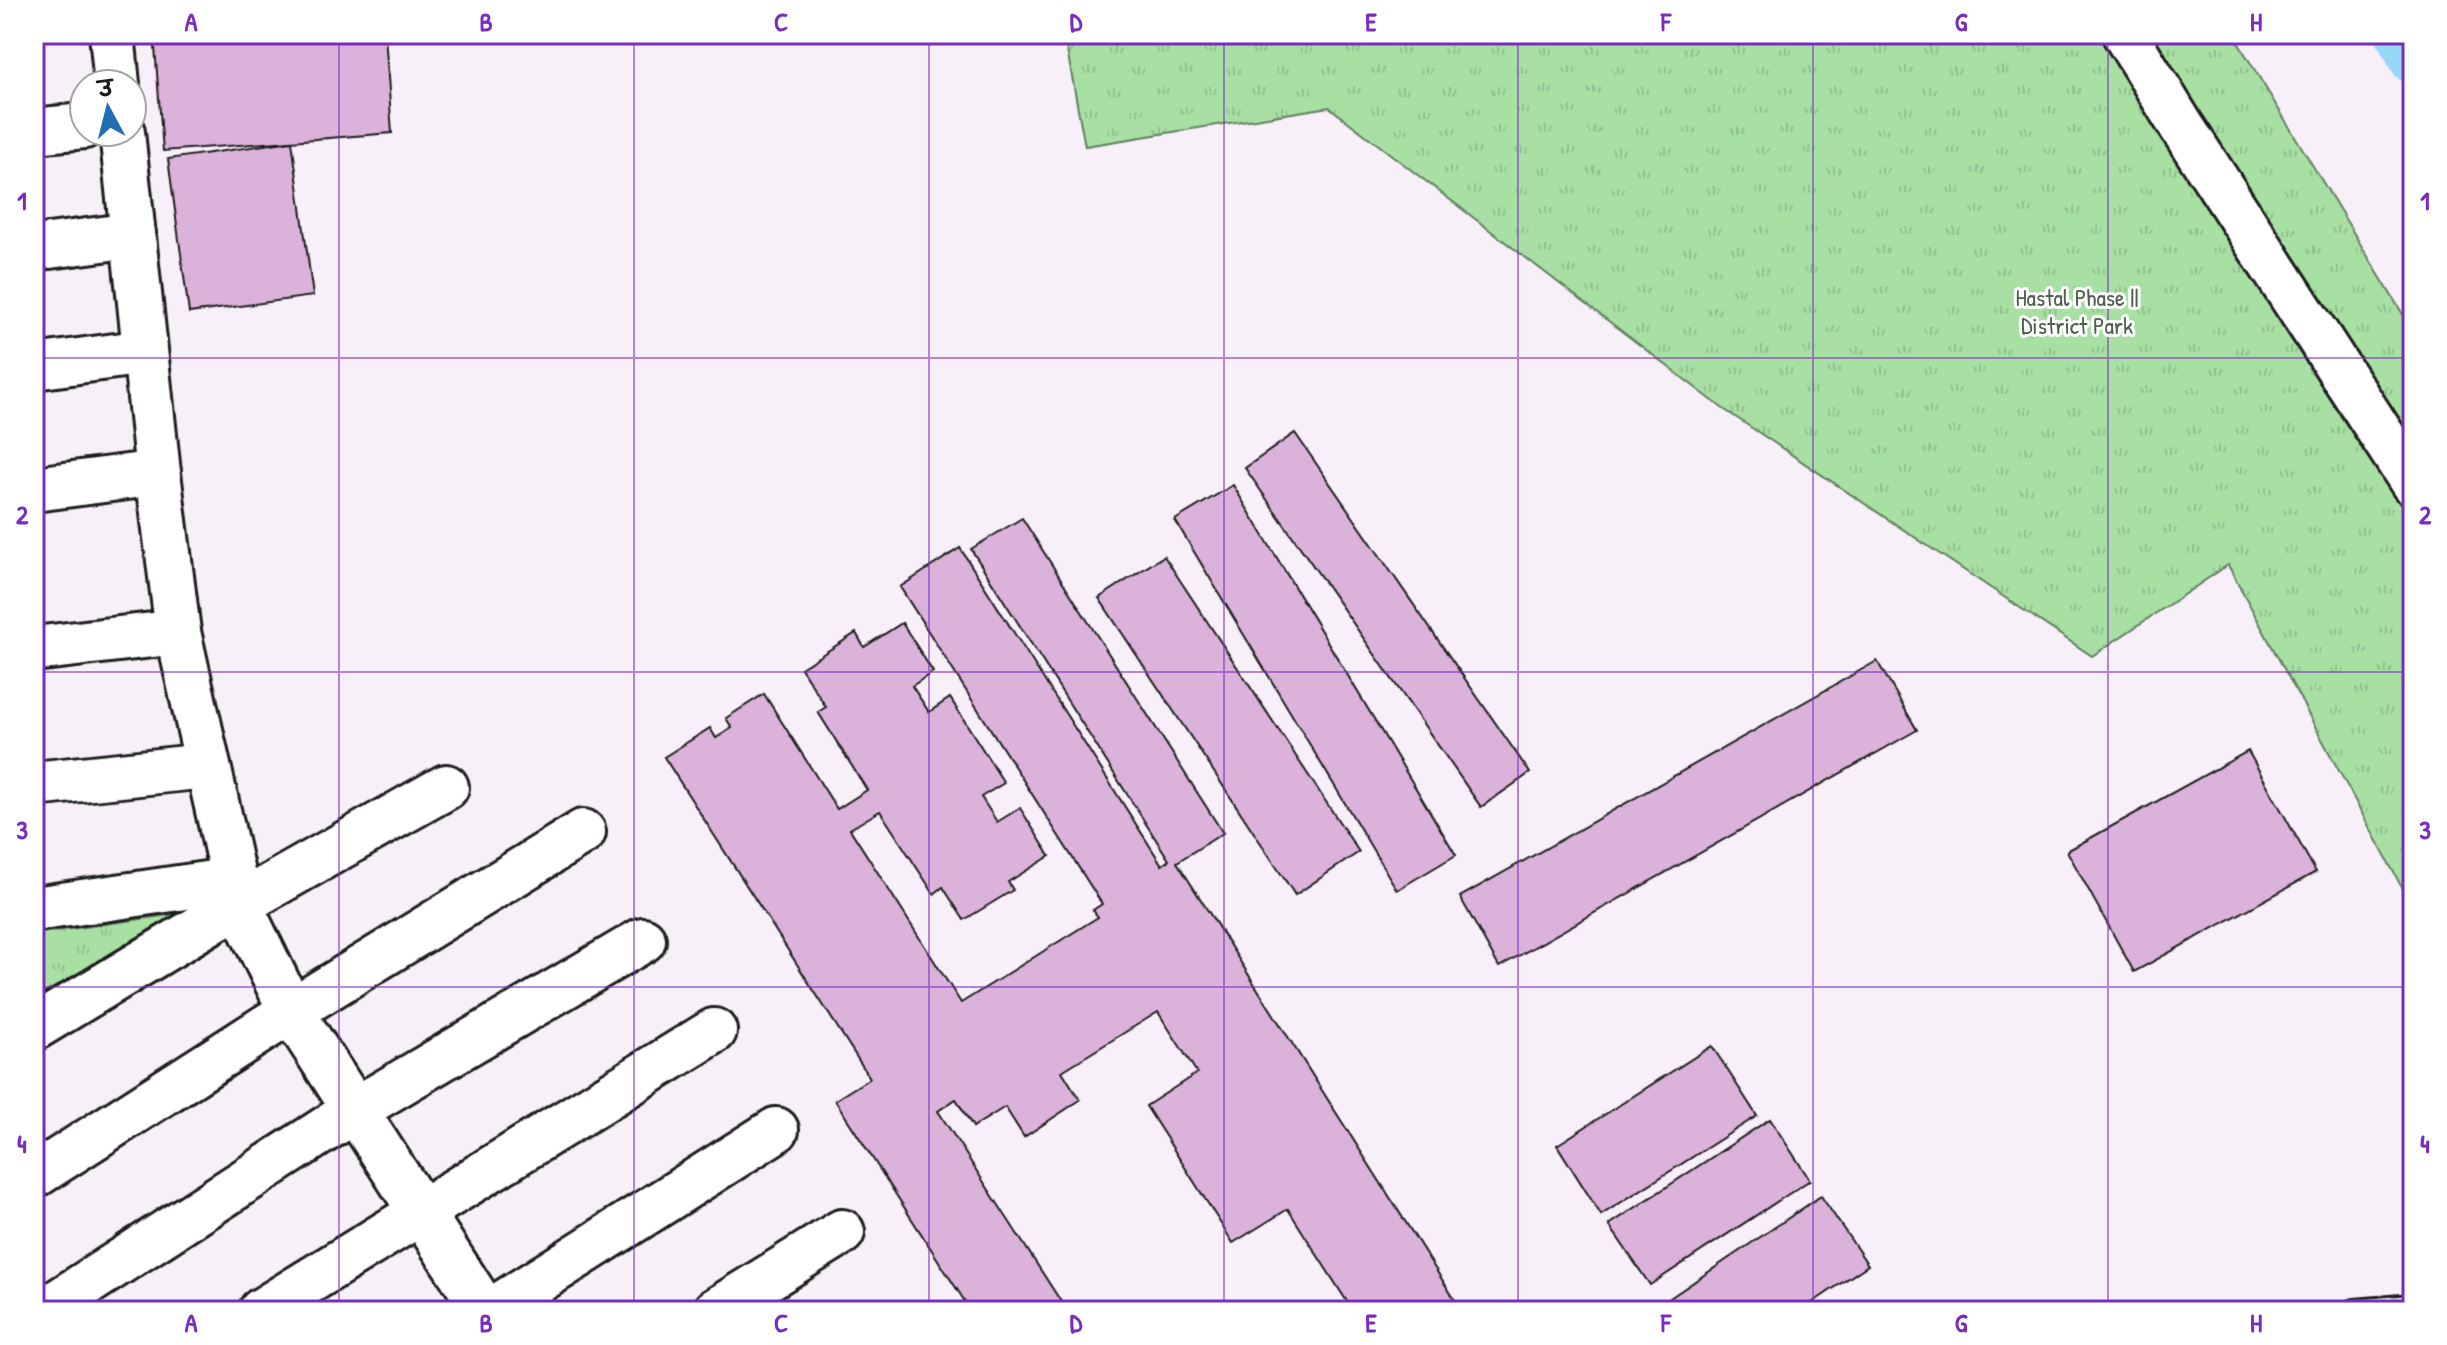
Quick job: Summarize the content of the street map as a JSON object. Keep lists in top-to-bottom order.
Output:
{
  "parks": ["Hastal Phase || District Park"],
  "north": "top",
  "grid": {
    "columns": [
      "A",
      "B",
      "C",
      "D",
      "E",
      "F",
      "G",
      "H"
    ],
    "rows": [
      "1",
      "2",
      "3",
      "4"
    ]
  }
}
